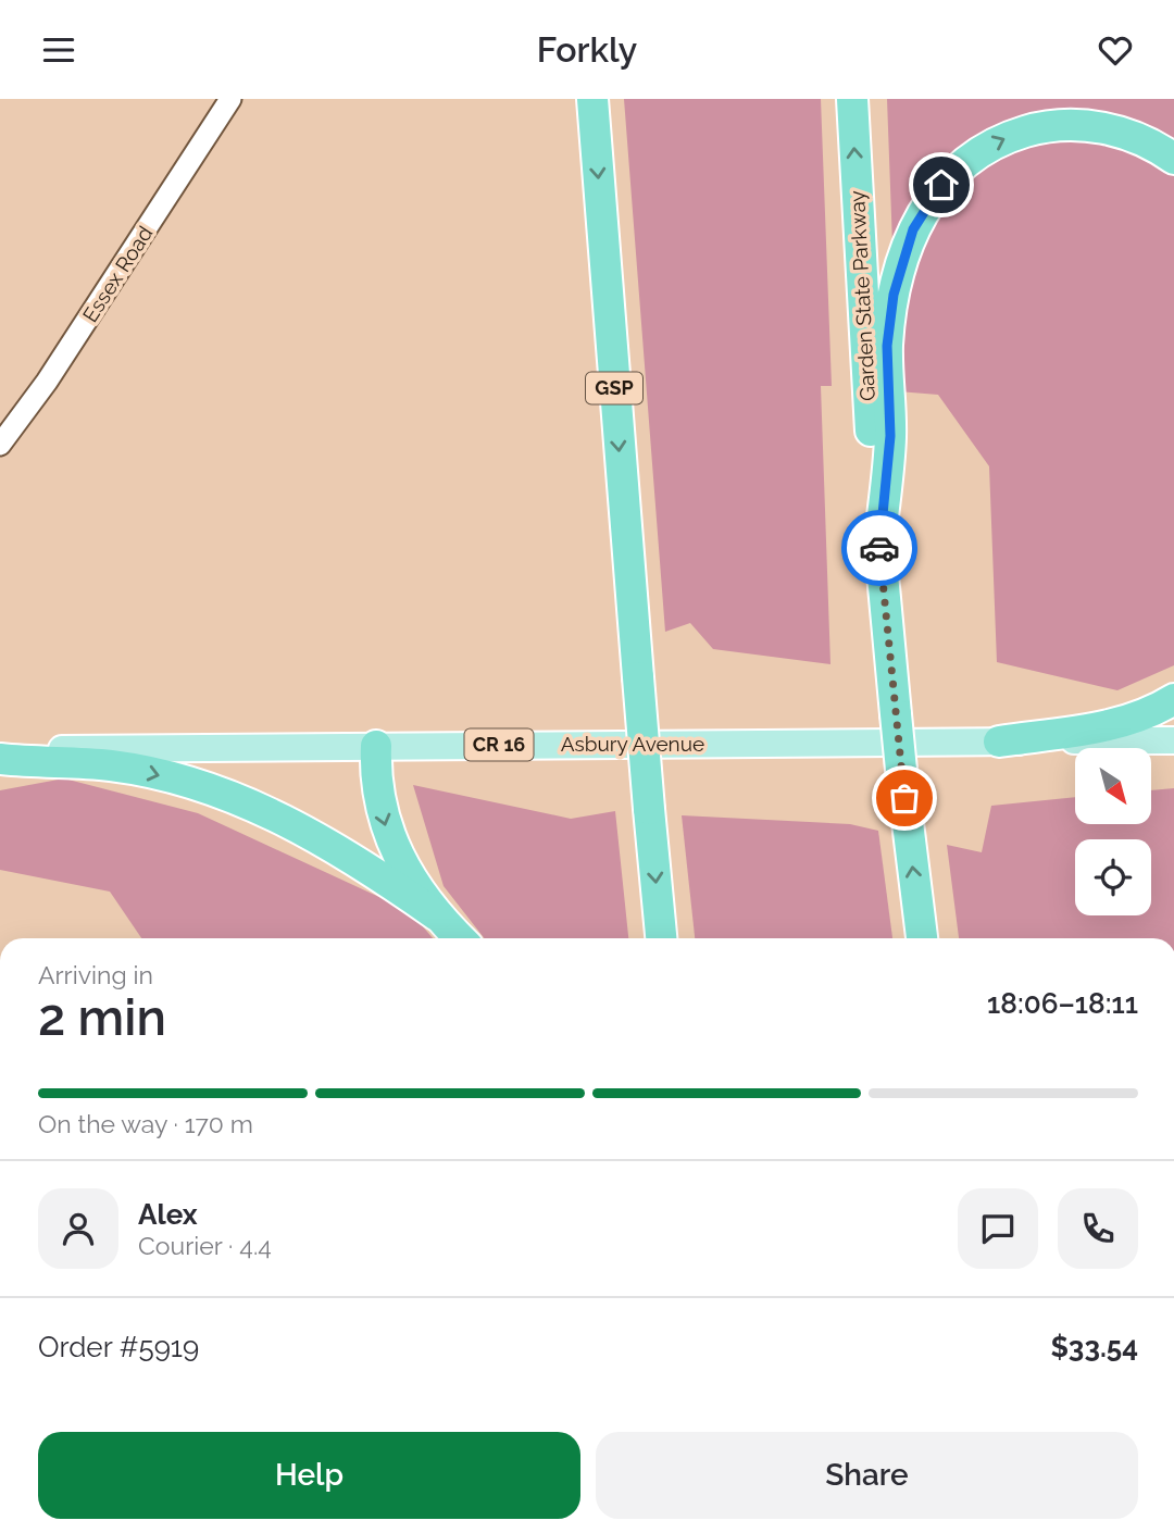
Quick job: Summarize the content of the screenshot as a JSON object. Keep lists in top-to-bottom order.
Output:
{
  "streets": {
    "highway": ["Garden State Parkway", "GSP"],
    "main road": ["Asbury Avenue", "CR 16"],
    "street": ["Essex Road"]
  },
  "north": "bottom right",
  "page": {
    "header": "Forkly",
    "heading": ["2 min", "Arriving in", "18:06–18:11"],
    "panel": [
      "Alex",
      "Courier · 4.4",
      "Order #5919",
      "$33.54"
    ],
    "bar": "On the way · 170 m",
    "buttons": ["Help", "Share"]
  }
}
